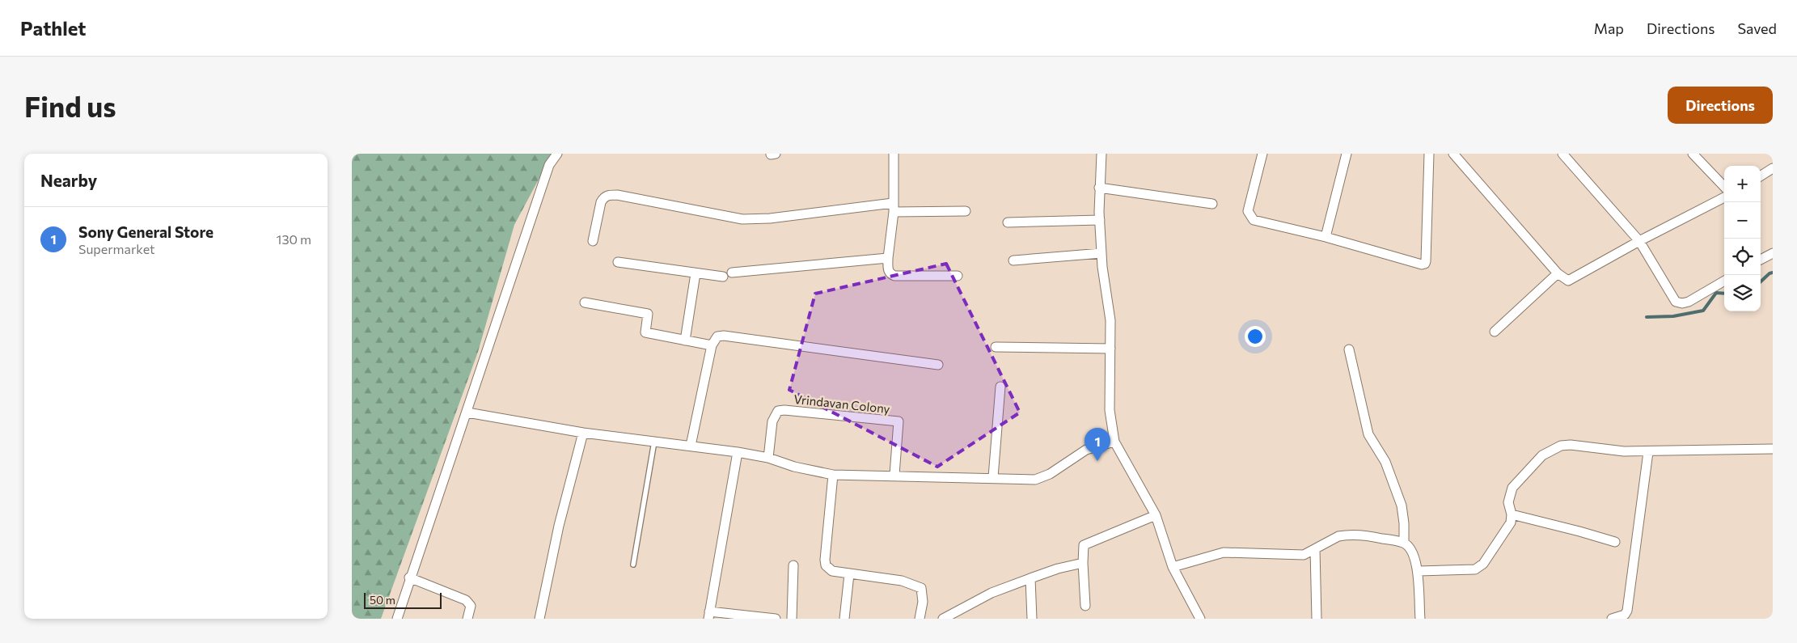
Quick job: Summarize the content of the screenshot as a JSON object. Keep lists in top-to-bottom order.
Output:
{
  "streets": {
    "street": ["Vrindavan Colony"]
  },
  "scale_bar": "50 m",
  "page": {
    "header": "Pathlet",
    "nav": ["Map", "Directions", "Saved"],
    "buttons": "Directions",
    "title": "Find us",
    "heading": "Nearby",
    "map_buttons": ["+", "−"],
    "list": [
      {
        "mark": "1",
        "name": "Sony General Store",
        "note": "Supermarket",
        "value": "130 m"
      }
    ],
    "pins": "1",
    "scale": "50 m"
  }
}
